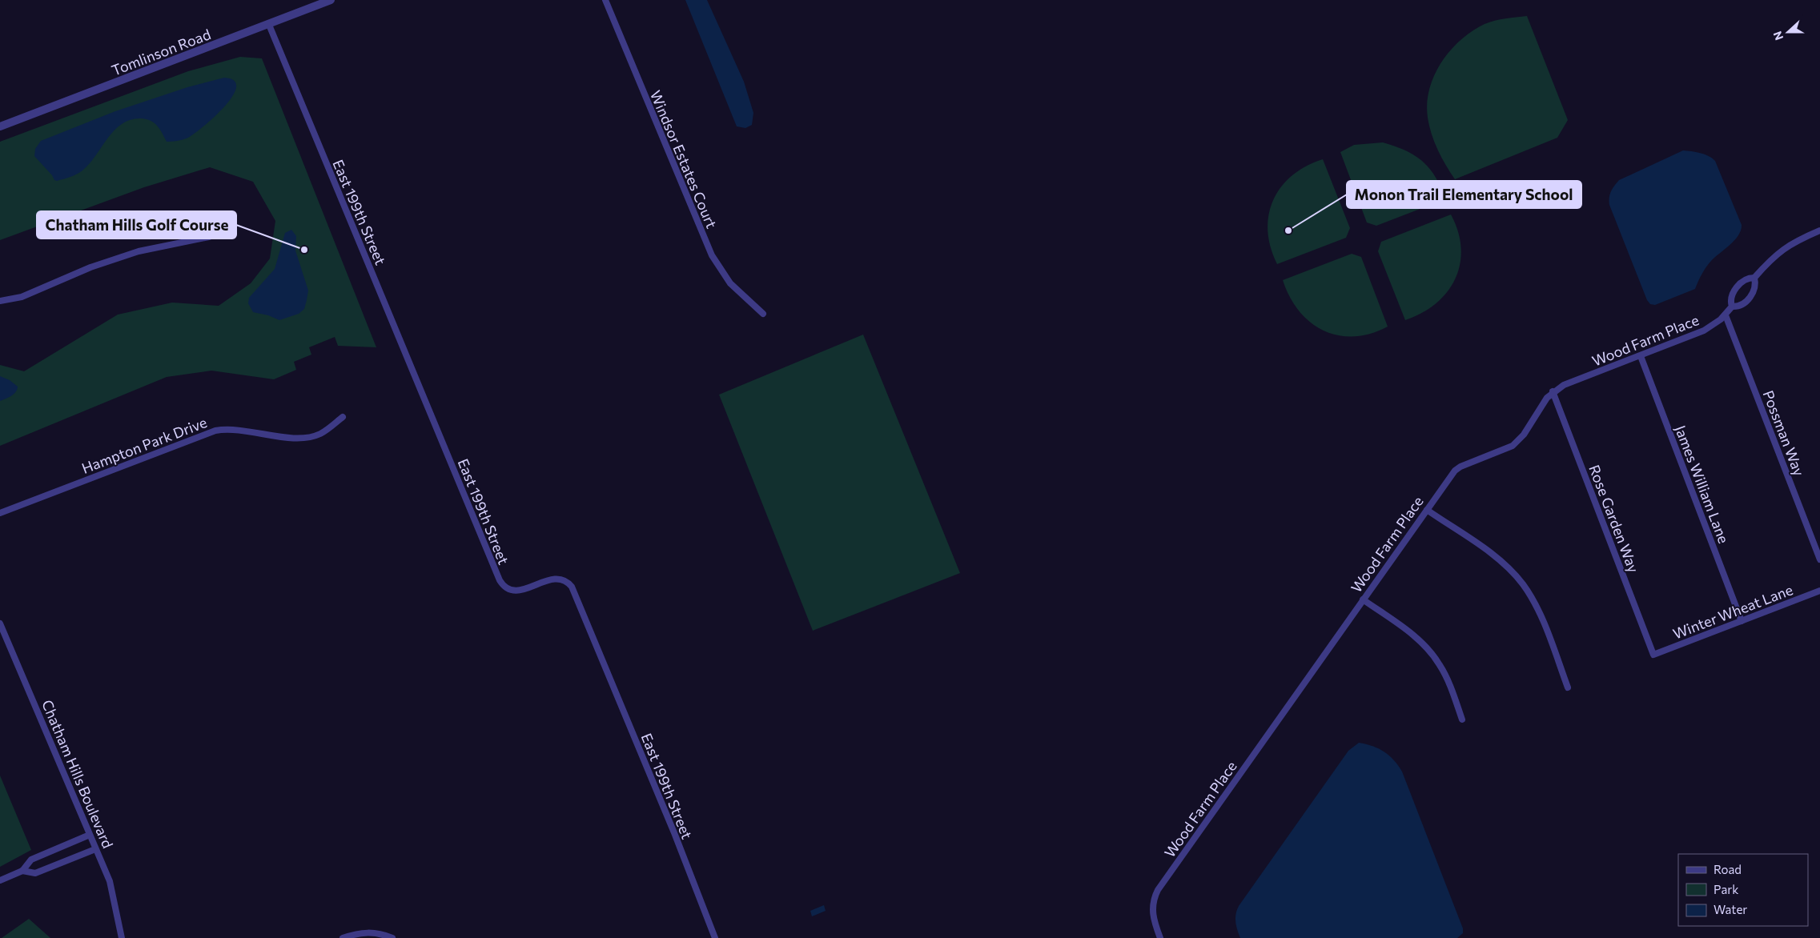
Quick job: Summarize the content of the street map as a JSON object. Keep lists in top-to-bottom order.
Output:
{
  "streets": {
    "street": [
      "Tomlinson Road",
      "Windsor Estates Court",
      "East 199th Street",
      "Wood Farm Place",
      "Possman Way",
      "Hampton Park Drive",
      "James William Lane",
      "Rose Garden Way",
      "Winter Wheat Lane",
      "Chatham Hills Boulevard"
    ]
  },
  "crossings": [
    ["Tomlinson Road", "East 199th Street"],
    ["Wood Farm Place", "Possman Way"],
    ["Wood Farm Place", "James William Lane"],
    ["Wood Farm Place", "Rose Garden Way"],
    ["James William Lane", "Winter Wheat Lane"],
    ["Rose Garden Way", "Winter Wheat Lane"]
  ],
  "places": ["Monon Trail Elementary School", "Chatham Hills Golf Course"],
  "legend": ["Road", "Park", "Water"],
  "north": "left"
}
